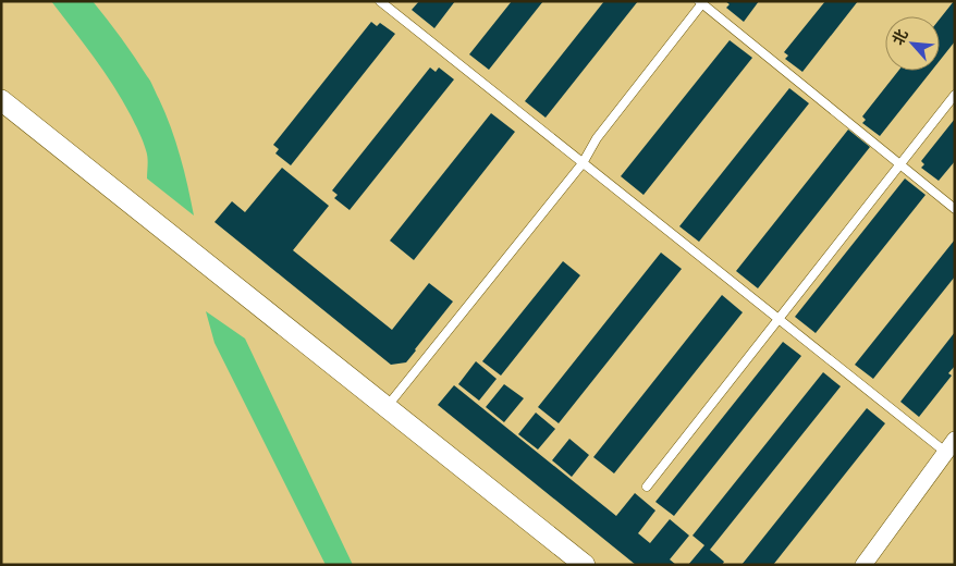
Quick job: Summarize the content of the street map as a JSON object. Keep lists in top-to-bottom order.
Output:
{
  "north": "top left"
}
